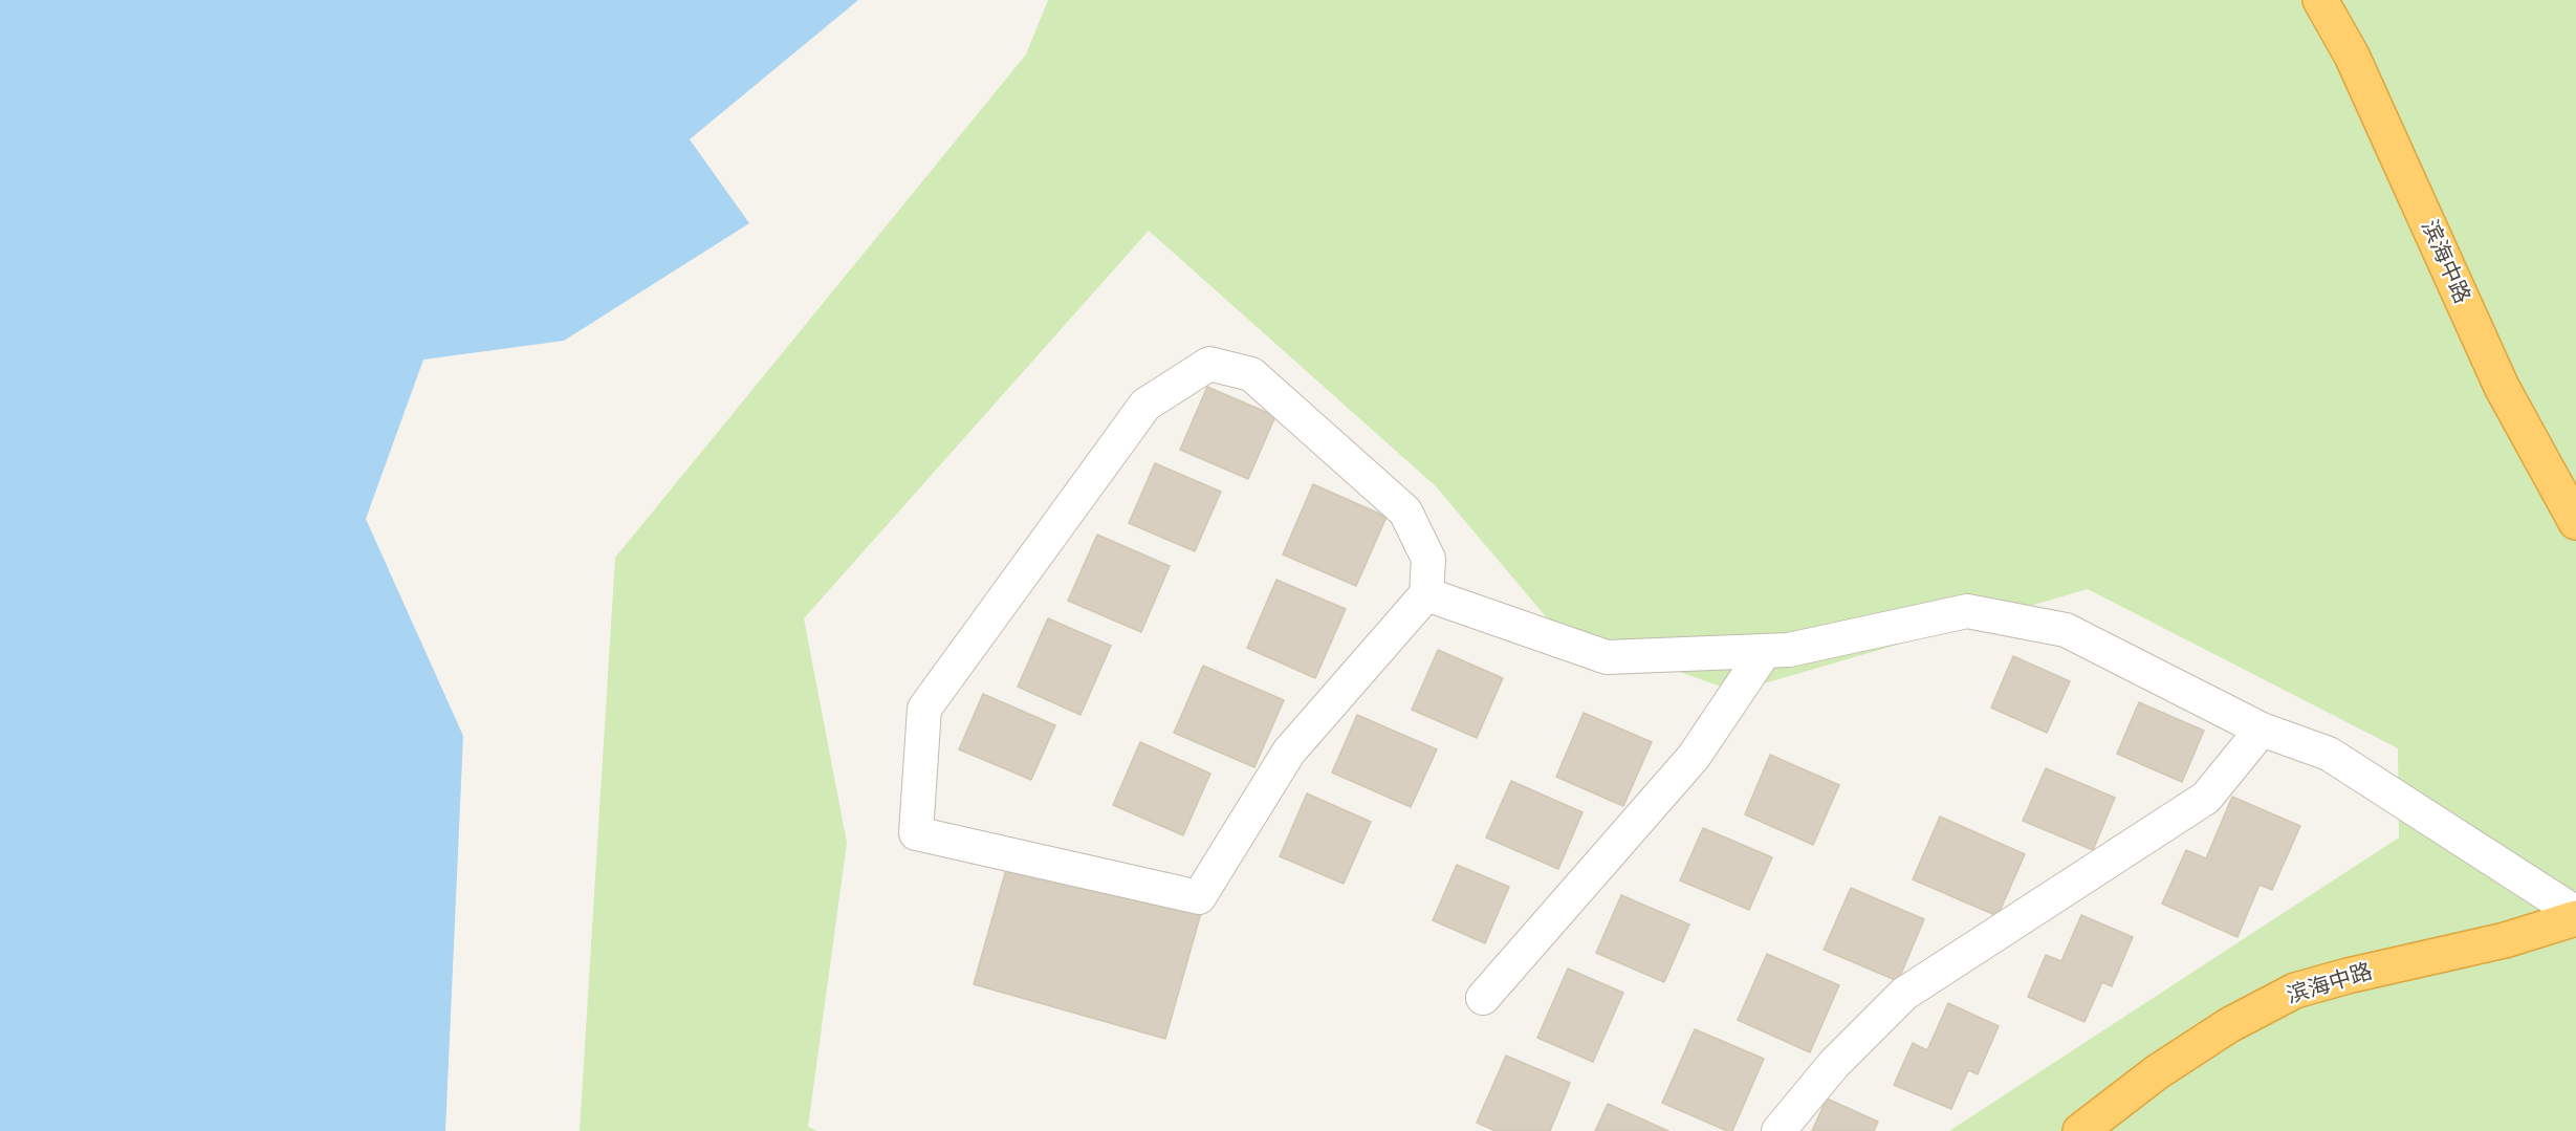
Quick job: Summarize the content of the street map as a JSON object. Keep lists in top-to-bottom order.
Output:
{
  "streets": {
    "highway": ["滨海中路"]
  }
}
